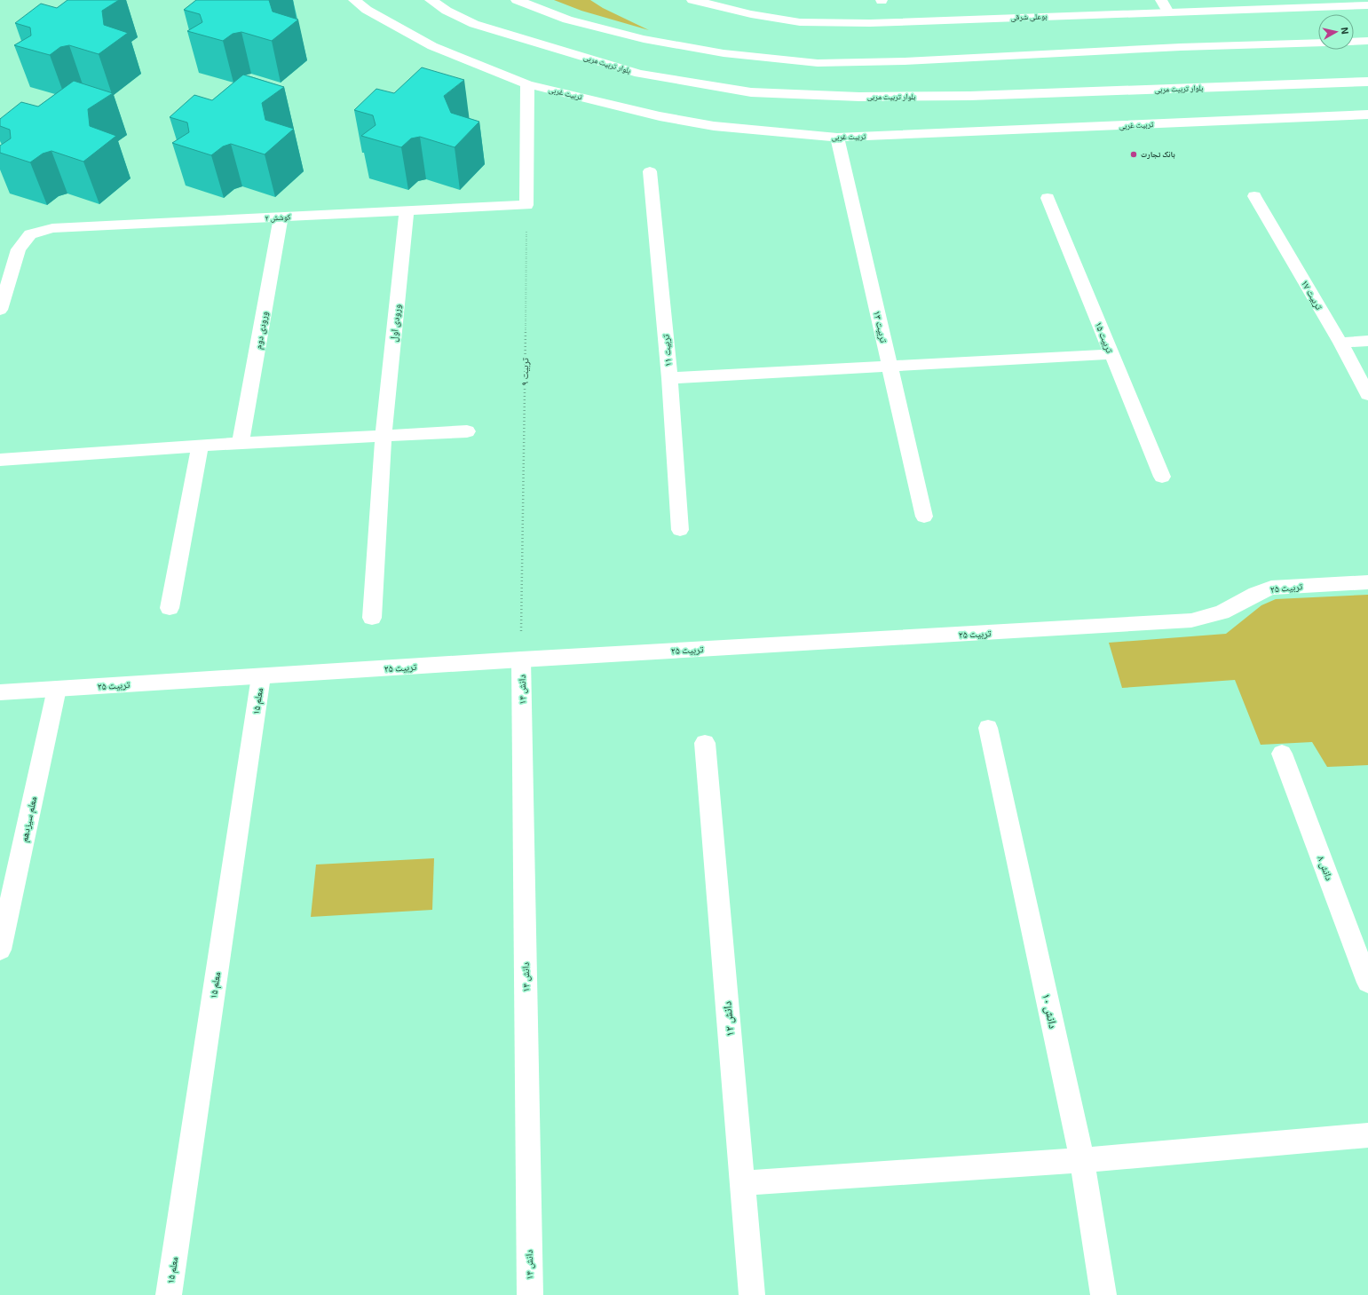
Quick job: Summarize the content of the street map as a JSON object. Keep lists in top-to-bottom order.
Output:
{
  "streets": {
    "street": [
      "بوعلی شرقی",
      "بلوار تربیت مربی",
      "تربیت غربی",
      "کوشش ۲",
      "تربیت ۱۷",
      "ورودی اول",
      "تربیت ۱۳",
      "ورودی دوم",
      "تربیت ۱۵",
      "تربیت ۱۱",
      "تربیت ۲۵",
      "دانش ۱۴",
      "معلم ۱۵",
      "معلم سیزدهم",
      "دانش ۸",
      "دانش ۱۰",
      "دانش ۱۲"
    ],
    "path": ["تربیت ۹"]
  },
  "crossings": [
    ["تربیت غربی", "تربیت ۱۳"],
    ["کوشش ۲", "ورودی اول"],
    ["کوشش ۲", "ورودی دوم"],
    ["کوشش ۲", "تربیت ۹"],
    ["تربیت ۹", "تربیت ۲۵"],
    ["تربیت ۹", "دانش ۱۴"],
    ["تربیت ۲۵", "دانش ۱۴"],
    ["تربیت ۲۵", "معلم ۱۵"],
    ["تربیت ۲۵", "معلم سیزدهم"]
  ],
  "places": ["بانک تجارت"],
  "north": "right"
}
